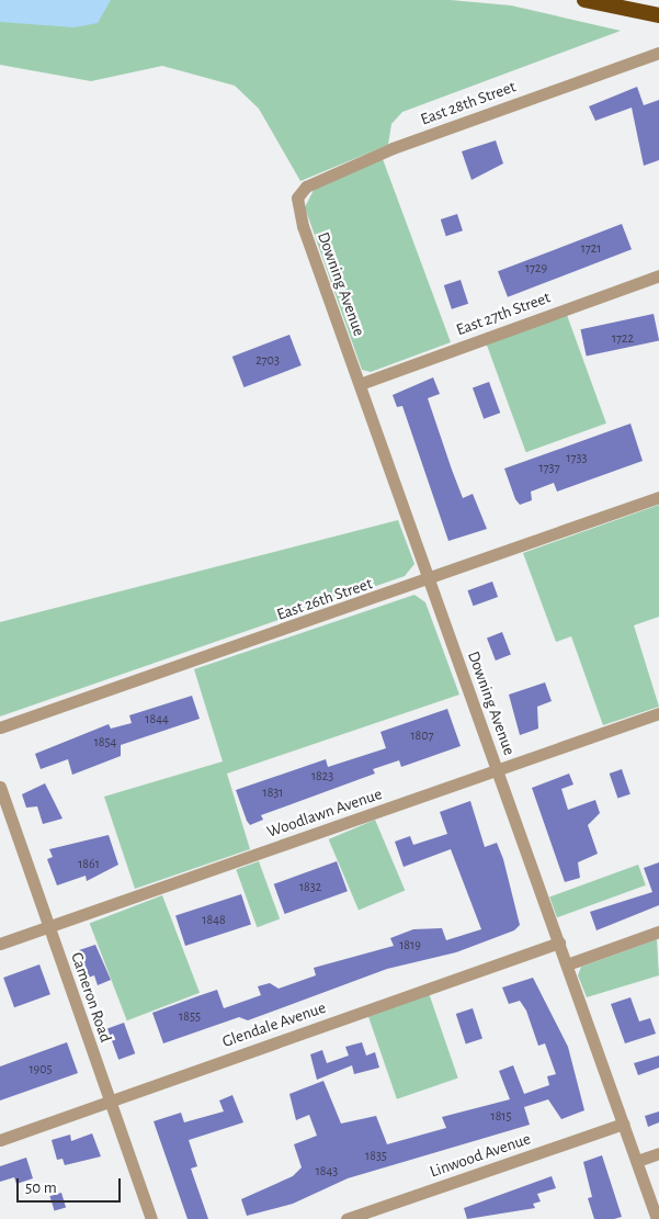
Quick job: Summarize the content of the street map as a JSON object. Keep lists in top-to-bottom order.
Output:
{
  "streets": {
    "street": [
      "East 28th Street",
      "Downing Avenue",
      "East 27th Street",
      "East 26th Street",
      "Woodlawn Avenue",
      "Cameron Road",
      "Glendale Avenue",
      "Linwood Avenue"
    ]
  },
  "crossings": [
    ["East 28th Street", "Downing Avenue"],
    ["Downing Avenue", "East 27th Street"],
    ["Downing Avenue", "East 26th Street"],
    ["Downing Avenue", "Woodlawn Avenue"],
    ["Downing Avenue", "Glendale Avenue"],
    ["Downing Avenue", "Linwood Avenue"],
    ["Woodlawn Avenue", "Cameron Road"],
    ["Cameron Road", "Glendale Avenue"]
  ],
  "house_numbers": [
    "1721",
    "1729",
    "1722",
    "2703",
    "1733",
    "1737",
    "1844",
    "1807",
    "1854",
    "1823",
    "1831",
    "1861",
    "1832",
    "1848",
    "1819",
    "1855",
    "1905",
    "1815",
    "1835",
    "1843"
  ],
  "scale_bar": "50 m"
}
